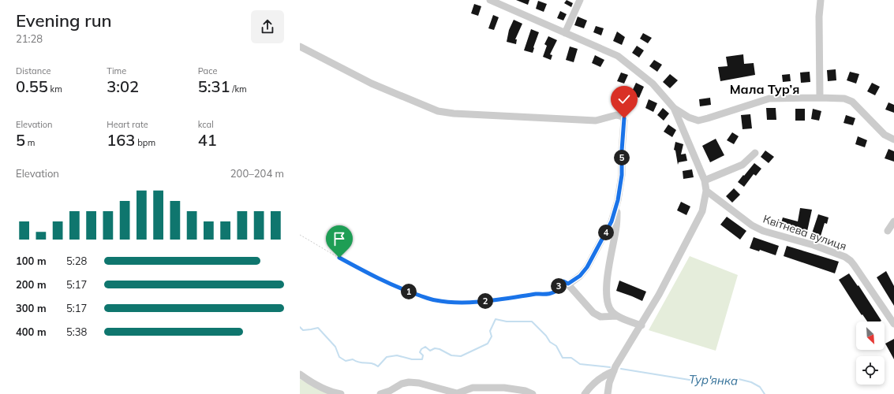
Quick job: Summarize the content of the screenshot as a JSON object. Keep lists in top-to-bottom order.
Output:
{
  "streets": {
    "street": ["Квітнева вулиця"]
  },
  "districts": ["Мала Тур’я"],
  "water": ["Тур'янка"],
  "north": "bottom right",
  "page": {
    "heading": ["Evening run", "21:28"],
    "stats": [
      ["Distance", "0.55 km"],
      ["Time", "3:02"],
      ["Pace", "5:31 /km"],
      ["Elevation", "5 m"],
      ["Heart rate", "163 bpm"],
      ["kcal", "41"]
    ],
    "pins": [
      "5",
      "4",
      "3",
      "1",
      "2"
    ],
    "chart": ["Elevation", "200–204 m"],
    "list": [
      {
        "name": "100 m",
        "note": "5:28"
      },
      {
        "name": "200 m",
        "note": "5:17"
      },
      {
        "name": "300 m",
        "note": "5:17"
      },
      {
        "name": "400 m",
        "note": "5:38"
      }
    ]
  }
}
